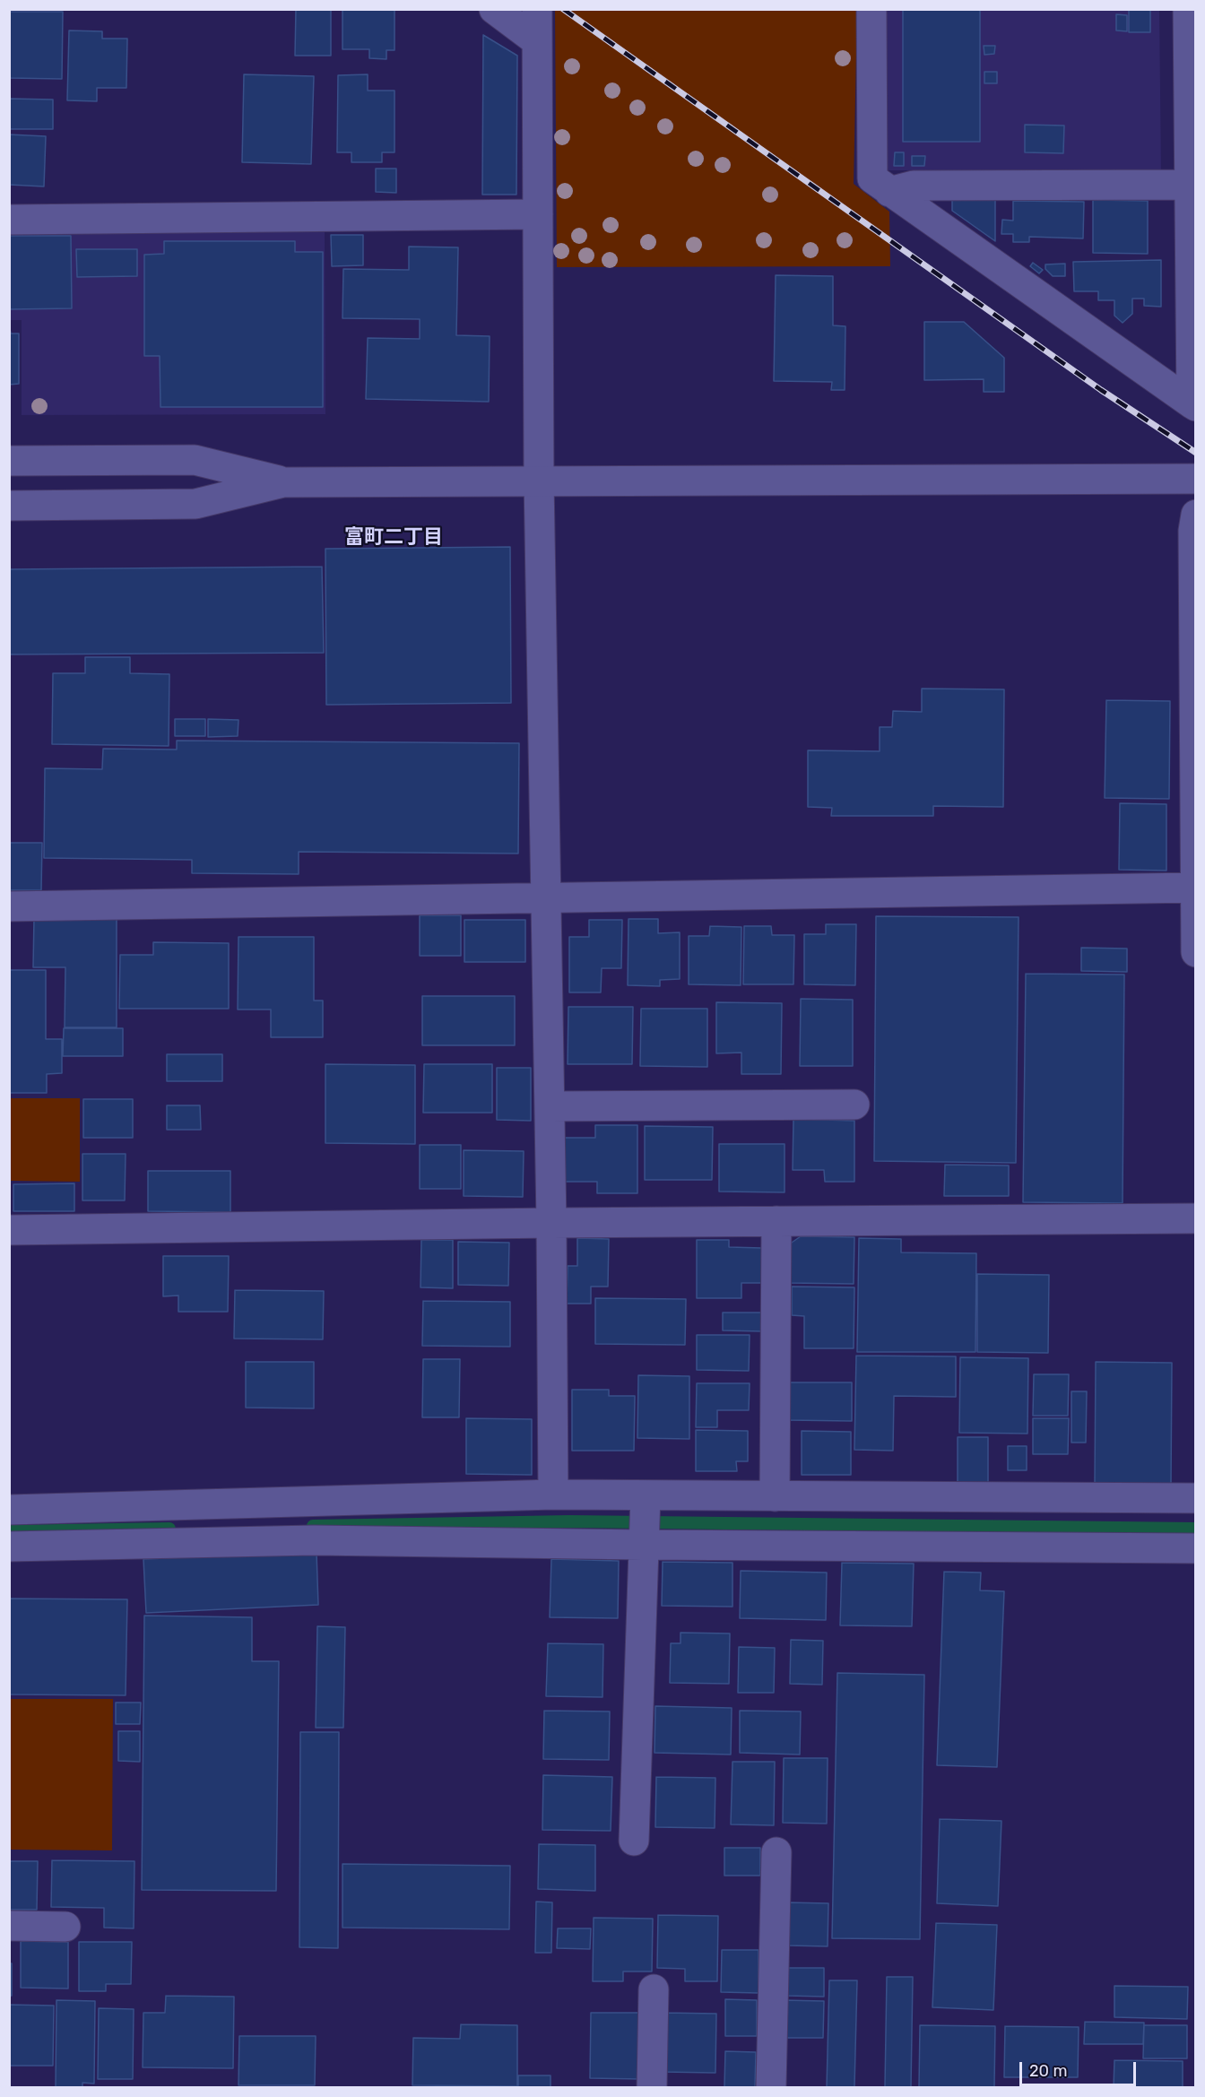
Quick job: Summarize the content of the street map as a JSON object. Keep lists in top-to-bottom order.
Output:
{
  "districts": ["富町二丁目"],
  "scale_bar": "20 m"
}
